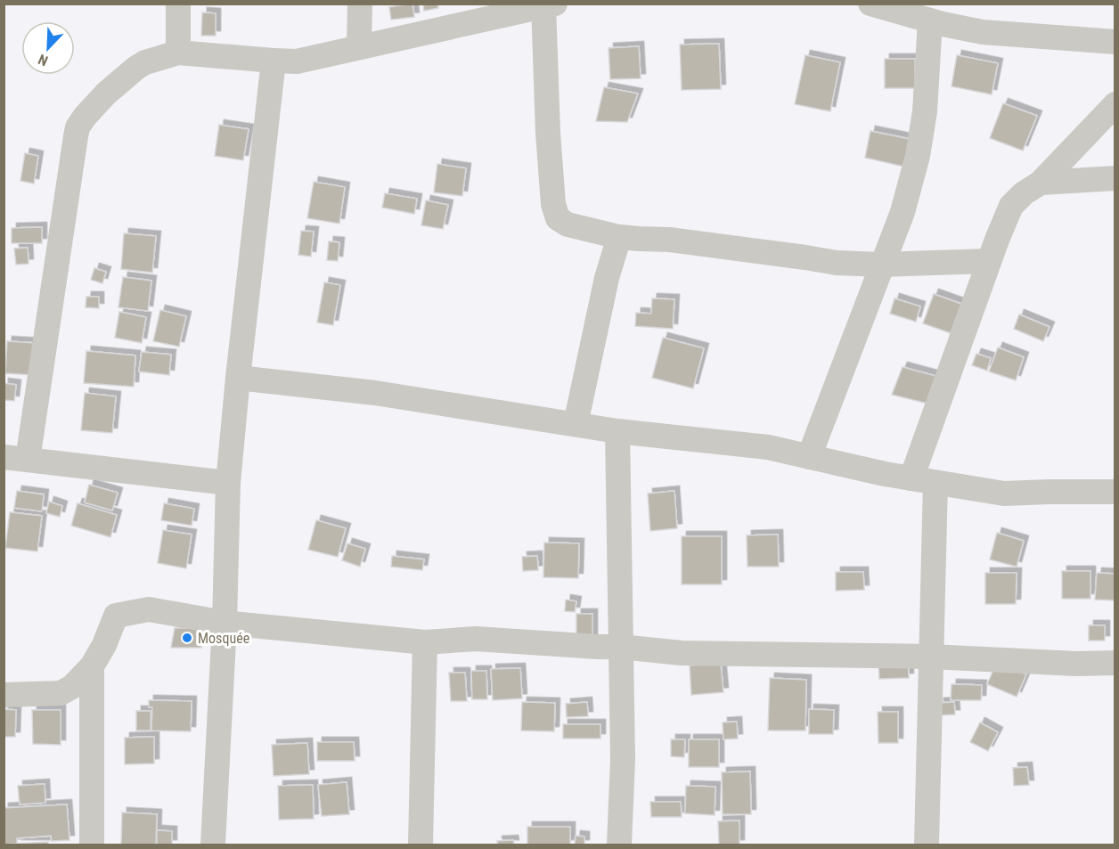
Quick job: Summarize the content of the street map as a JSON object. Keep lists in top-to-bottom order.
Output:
{
  "places": ["Mosquée"],
  "north": "bottom left"
}
